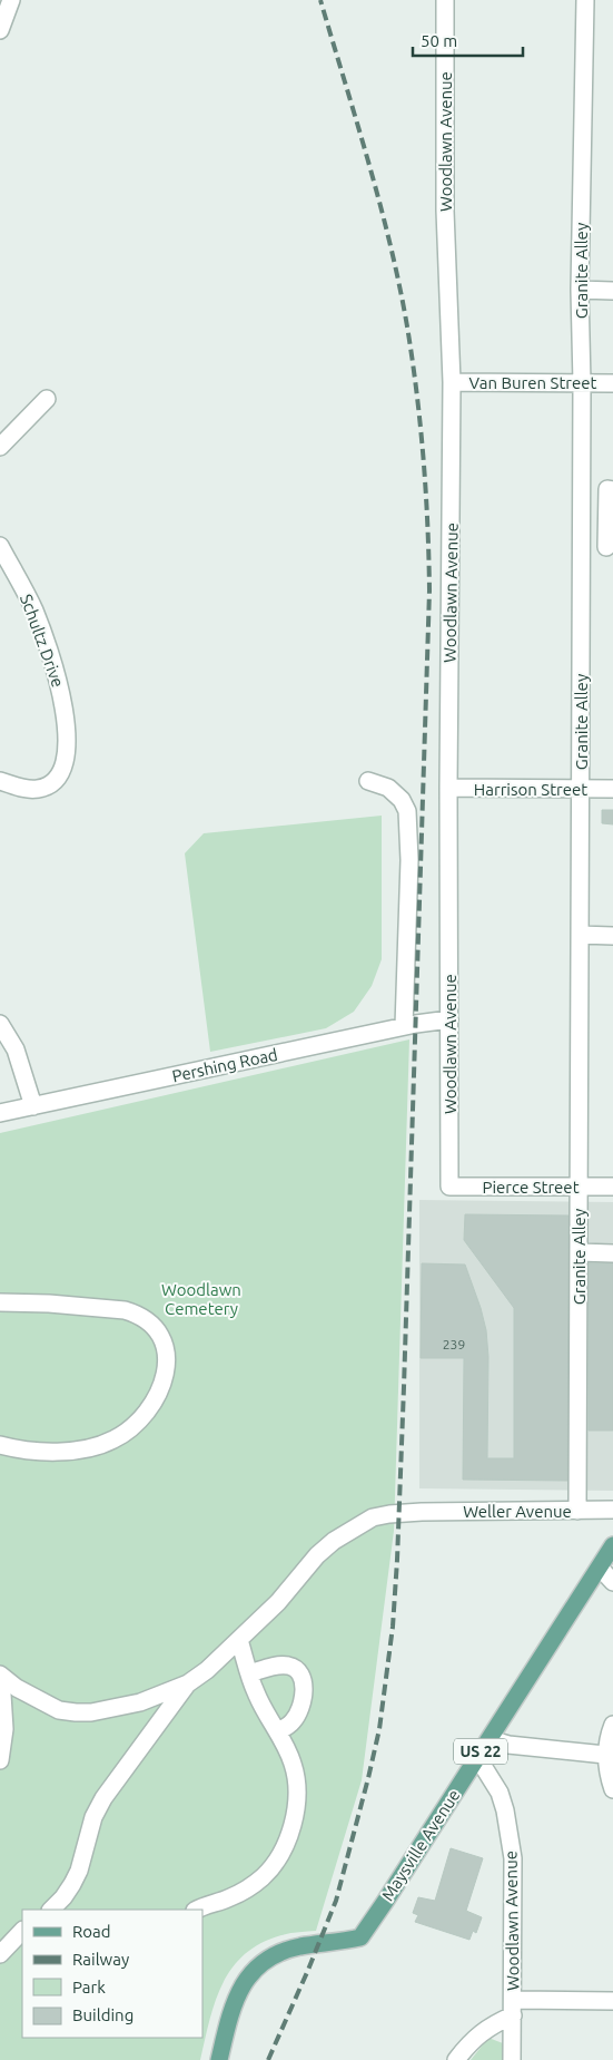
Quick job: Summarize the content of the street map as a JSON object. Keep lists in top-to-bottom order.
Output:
{
  "streets": {
    "main road": ["US 22", "Maysville Avenue"],
    "street": [
      "Woodlawn Avenue",
      "Granite Alley",
      "Van Buren Street",
      "Schultz Drive",
      "Harrison Street",
      "Pershing Road",
      "Pierce Street",
      "Weller Avenue"
    ]
  },
  "crossings": [
    ["Woodlawn Avenue", "Van Buren Street"],
    ["Woodlawn Avenue", "Harrison Street"],
    ["Woodlawn Avenue", "Pershing Road"],
    ["Woodlawn Avenue", "Pierce Street"],
    ["Woodlawn Avenue", "Maysville Avenue"],
    ["Granite Alley", "Van Buren Street"],
    ["Granite Alley", "Harrison Street"],
    ["Granite Alley", "Pierce Street"],
    ["Granite Alley", "Weller Avenue"]
  ],
  "parks": ["Woodlawn Cemetery"],
  "house_numbers": ["239"],
  "legend": [
    "Road",
    "Railway",
    "Park",
    "Building"
  ],
  "scale_bar": "50 m"
}
